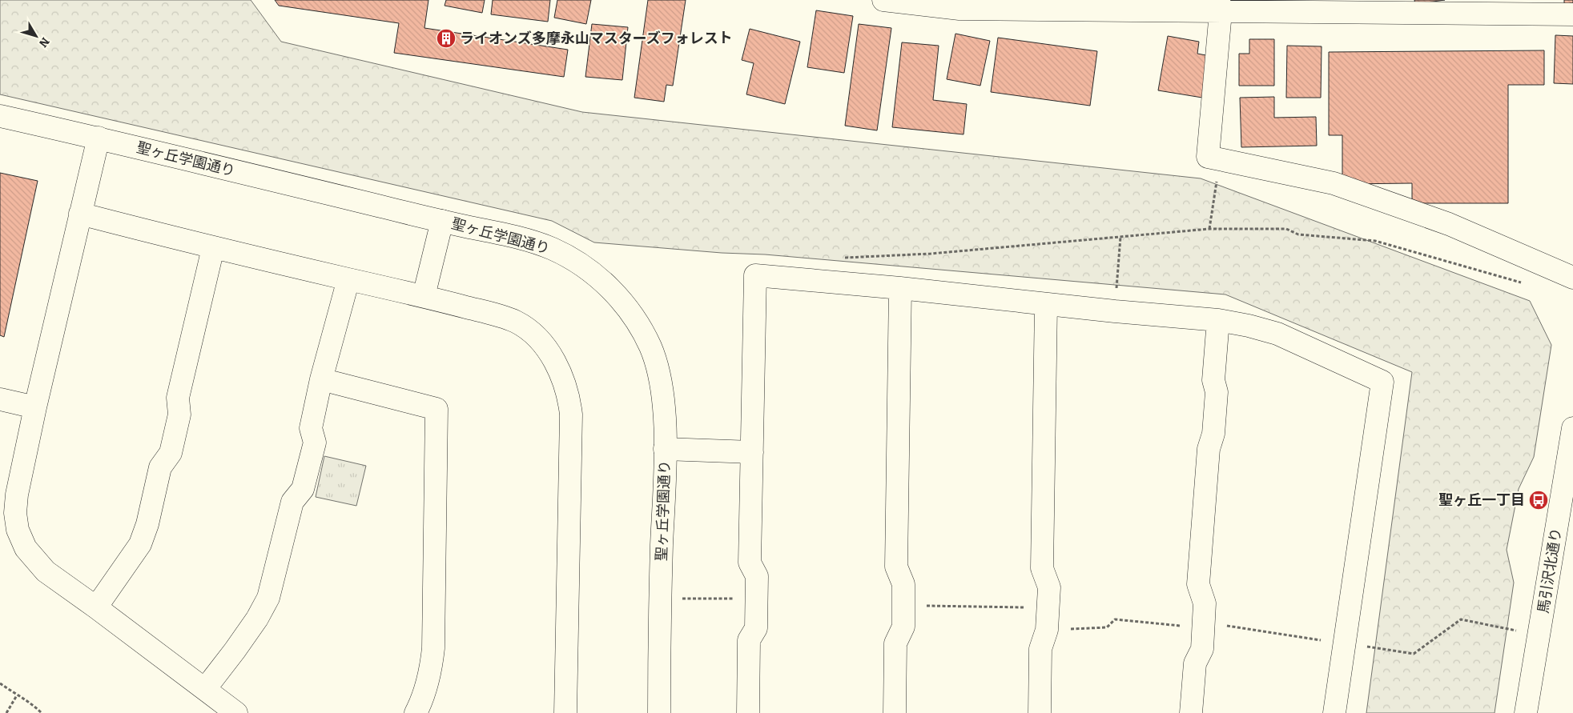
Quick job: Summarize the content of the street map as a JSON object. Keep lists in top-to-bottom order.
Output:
{
  "streets": {
    "street": ["聖ヶ丘学園通り", "馬引沢北通り"]
  },
  "places": {
    "building": ["ライオンズ多摩永山マスターズフォレスト"],
    "bus stop": ["聖ヶ丘一丁目"]
  },
  "north": "bottom right"
}
